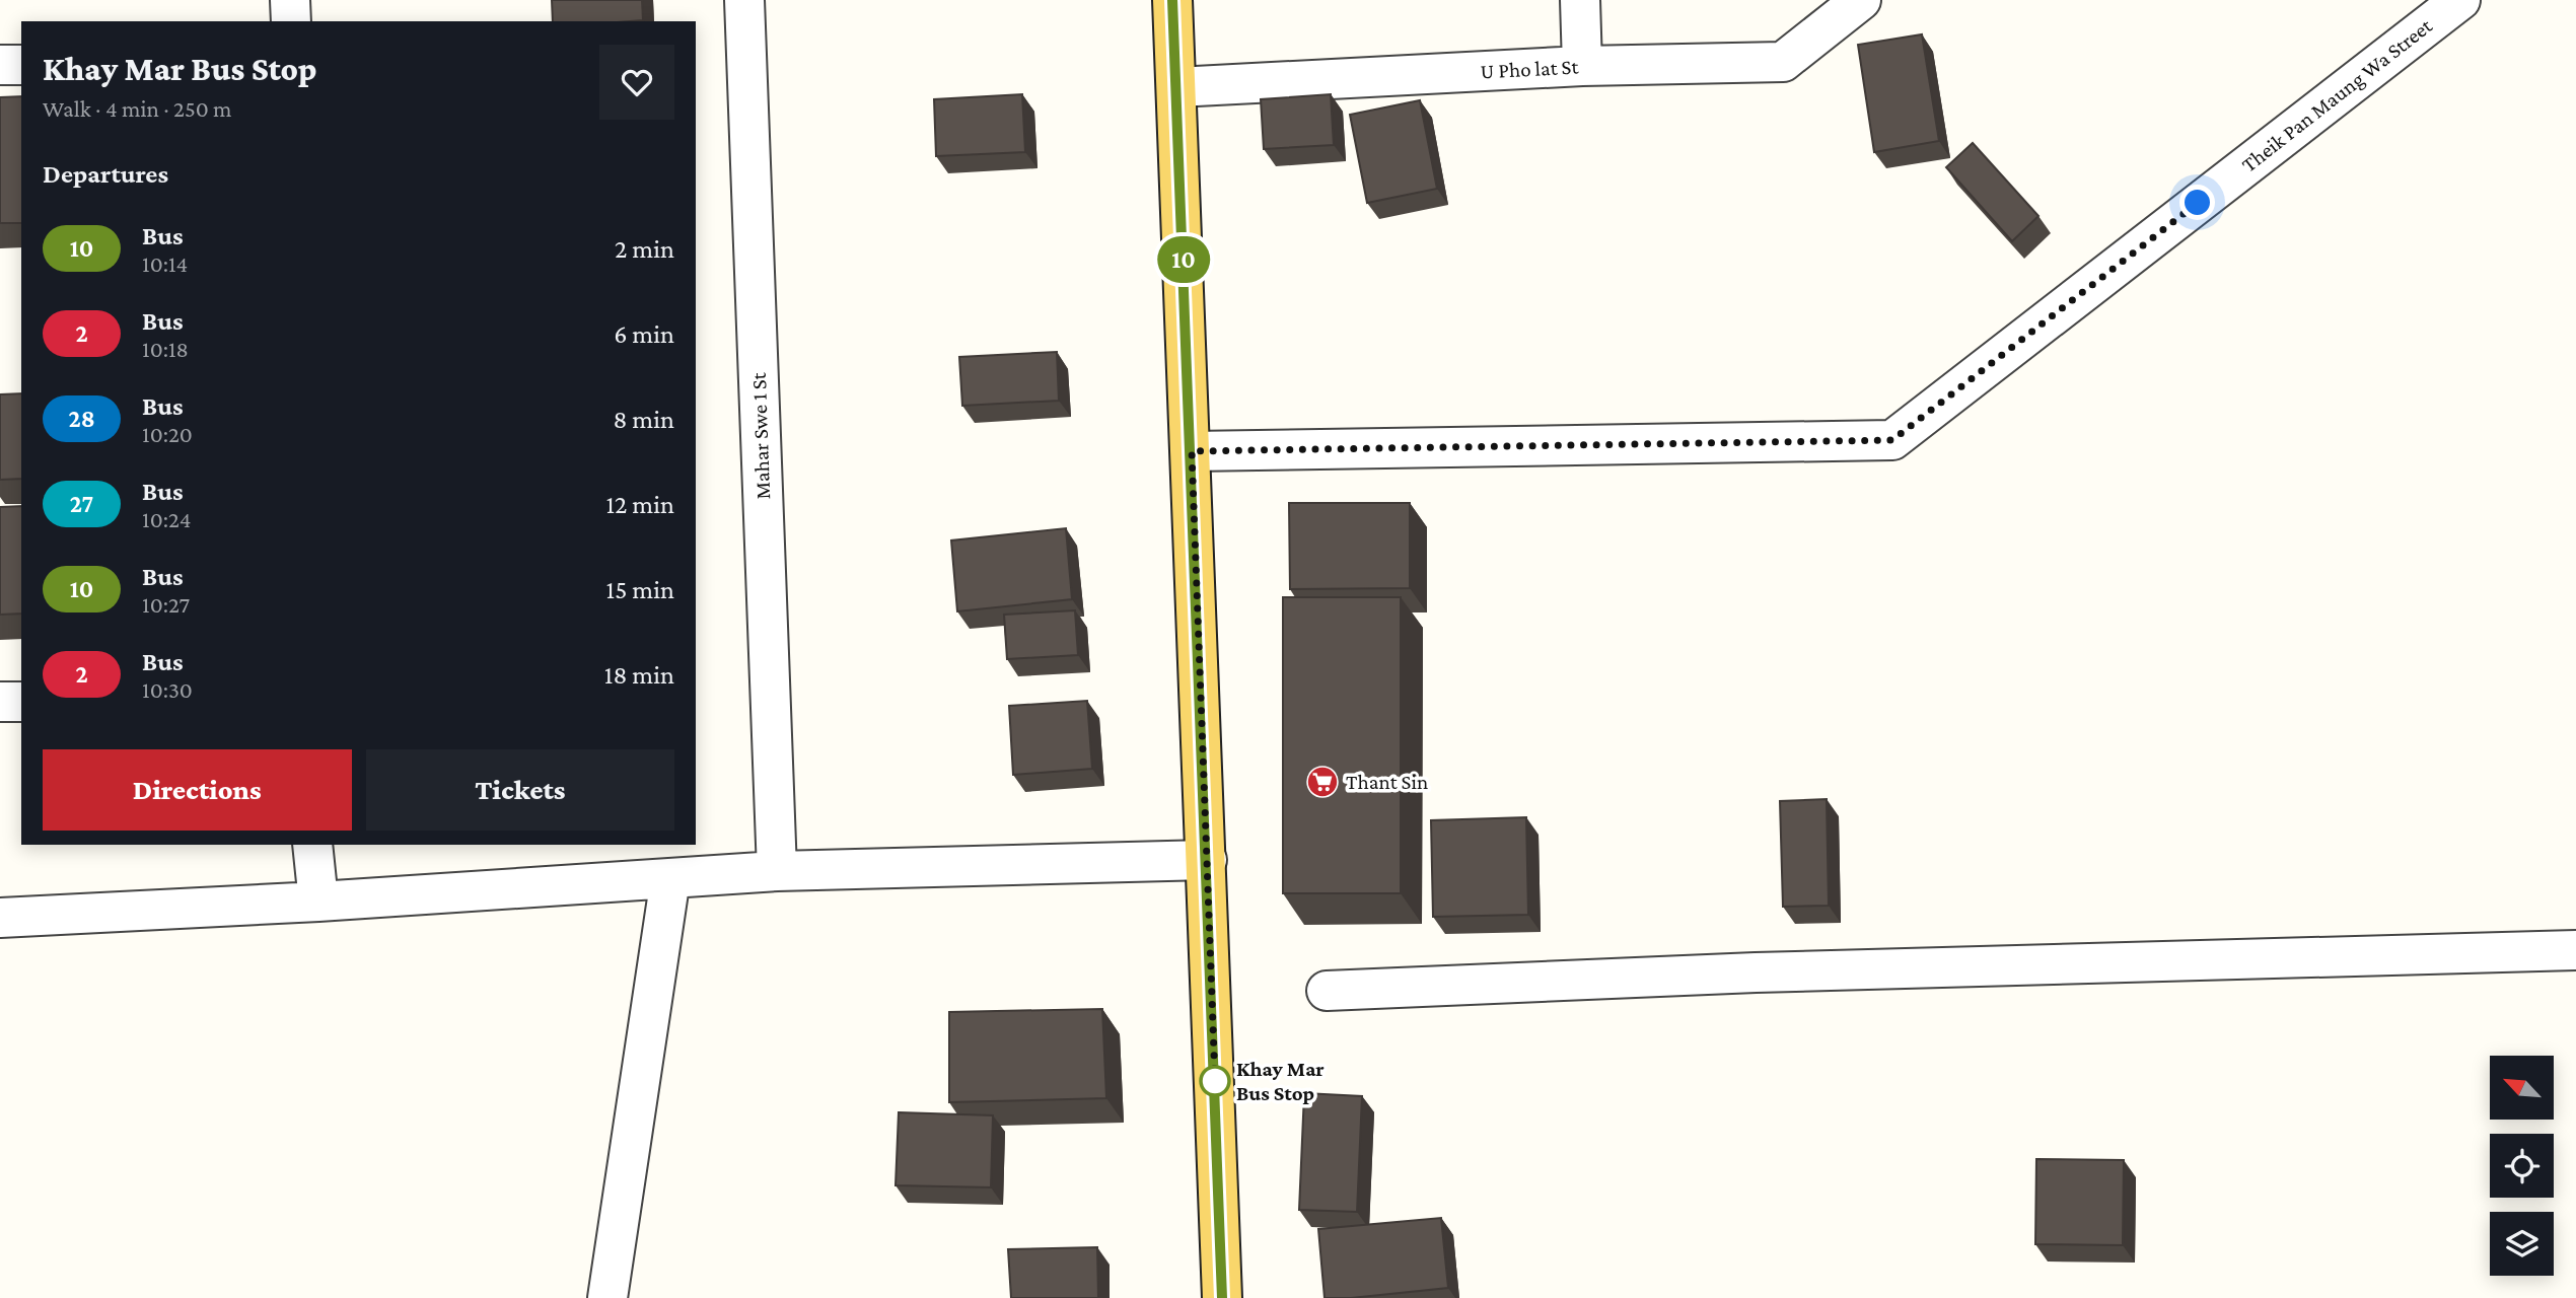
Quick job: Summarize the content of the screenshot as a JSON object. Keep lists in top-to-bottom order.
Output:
{
  "streets": {
    "street": ["U Pho lat St", "Theik Pan Maung Wa Street", "Mahar Swe 1 St"]
  },
  "places": {
    "supermarket": ["Thant Sin"],
    "other": ["Khay Mar Bus Stop"]
  },
  "lines": ["bus line 10"],
  "north": "top left",
  "page": {
    "on_map": "10",
    "heading": [
      ["Khay Mar Bus Stop", "Walk · 4 min · 250 m"],
      "Departures"
    ],
    "list": [
      {
        "mark": "10",
        "name": "Bus",
        "note": "10:14",
        "value": "2 min"
      },
      {
        "mark": "2",
        "name": "Bus",
        "note": "10:18",
        "value": "6 min"
      },
      {
        "mark": "28",
        "name": "Bus",
        "note": "10:20",
        "value": "8 min"
      },
      {
        "mark": "27",
        "name": "Bus",
        "note": "10:24",
        "value": "12 min"
      },
      {
        "mark": "10",
        "name": "Bus",
        "note": "10:27",
        "value": "15 min"
      },
      {
        "mark": "2",
        "name": "Bus",
        "note": "10:30",
        "value": "18 min"
      }
    ],
    "buttons": ["Directions", "Tickets"]
  }
}
